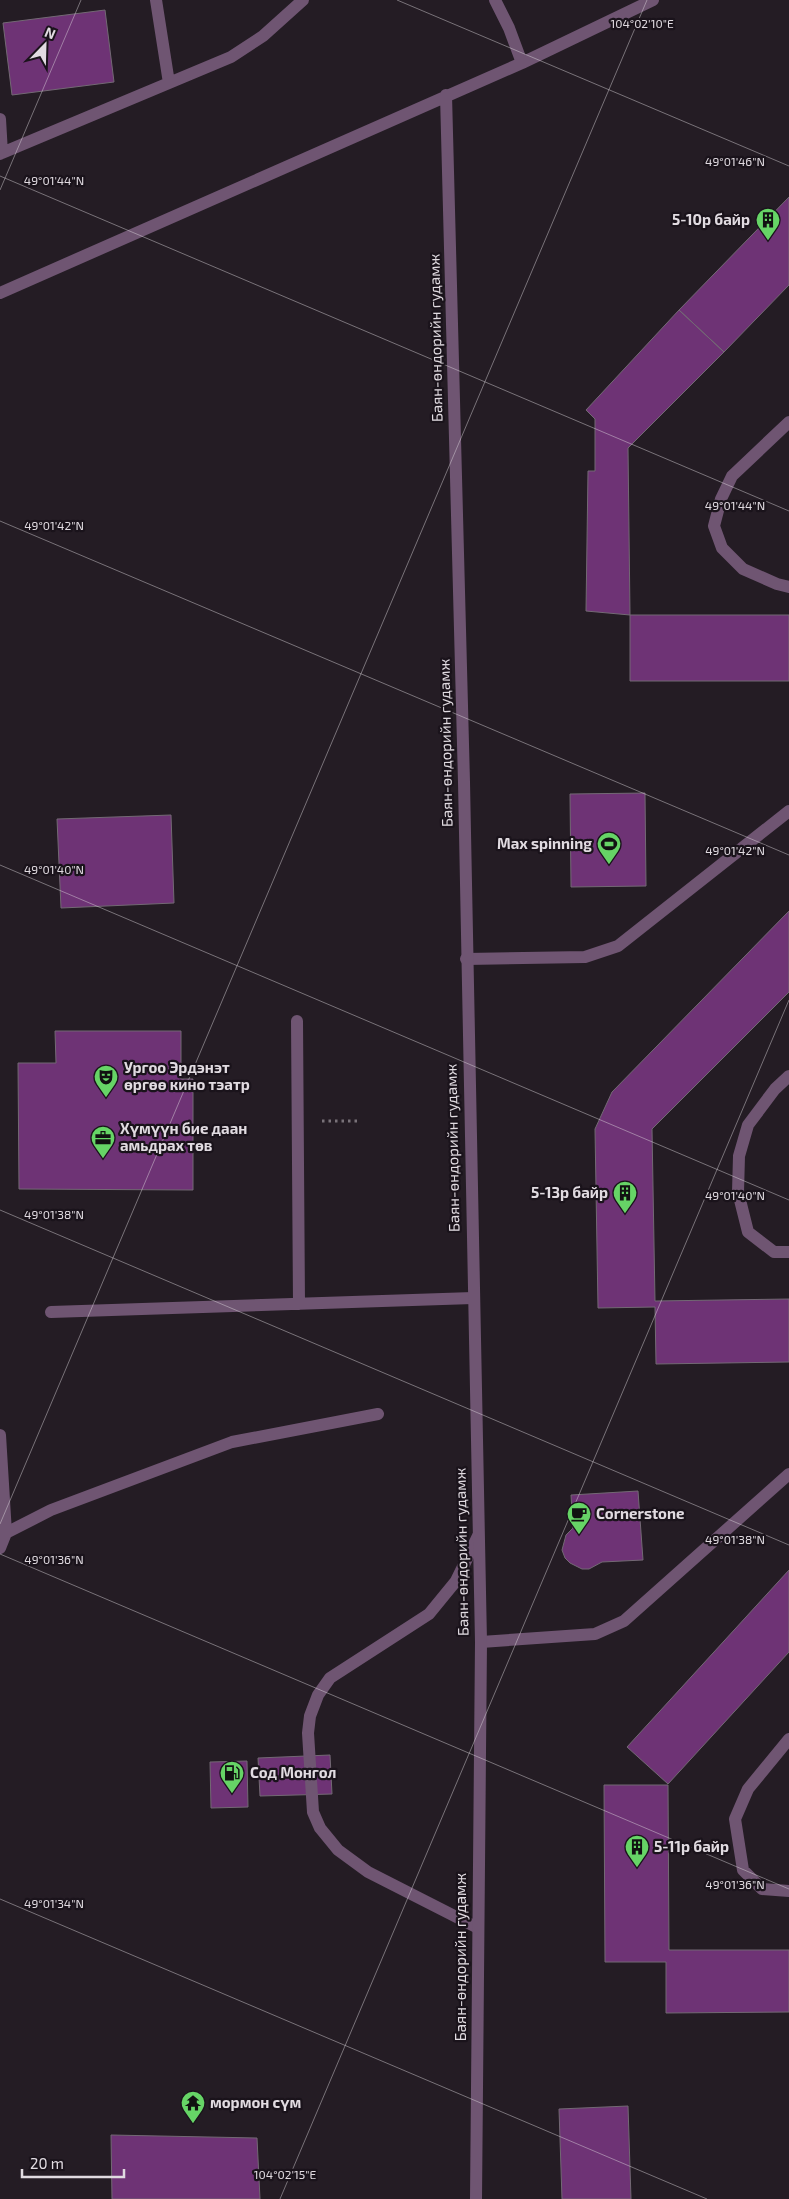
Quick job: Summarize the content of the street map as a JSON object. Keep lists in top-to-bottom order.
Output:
{
  "streets": {
    "street": ["Баян-өндорийн гудамж"]
  },
  "places": {
    "building": ["5-10р байр", "5-13р байр", "5-11р байр"],
    "sports": ["Max spinning"],
    "theatre": ["Ургоо Эрдэнэт өргөө кино тэатр"],
    "office": ["Хүмүүн бие даан амьдрах төв"],
    "cafe": ["Cornerstone"],
    "fuel station": ["Сод Монгол"],
    "temple": ["мормон сүм"]
  },
  "scale_bar": "20 m",
  "north": "top right",
  "coordinates": [
    "104°02'10\"E",
    "49°01'46\"N",
    "49°01'44\"N",
    "49°01'42\"N",
    "49°01'40\"N",
    "49°01'38\"N",
    "49°01'36\"N",
    "49°01'34\"N",
    "104°02'15\"E"
  ]
}
